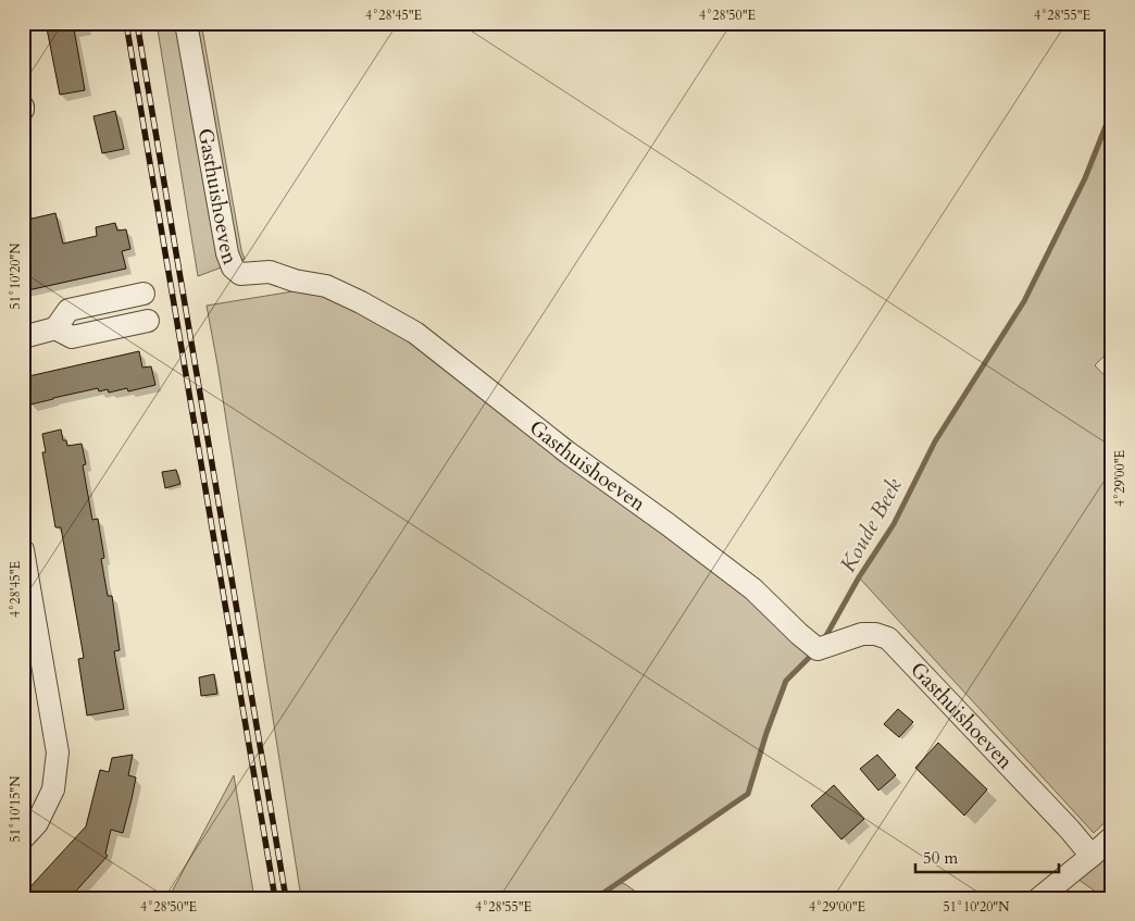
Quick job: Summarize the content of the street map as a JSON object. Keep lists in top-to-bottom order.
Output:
{
  "streets": {
    "street": ["Gasthuishoeven"]
  },
  "water": ["Koude Beek"],
  "scale_bar": "50 m",
  "coordinates": [
    "4°28'45\"E",
    "4°28'50\"E",
    "4°28'55\"E",
    "51°10'20\"N",
    "4°29'00\"E",
    "51°10'15\"N"
  ]
}
